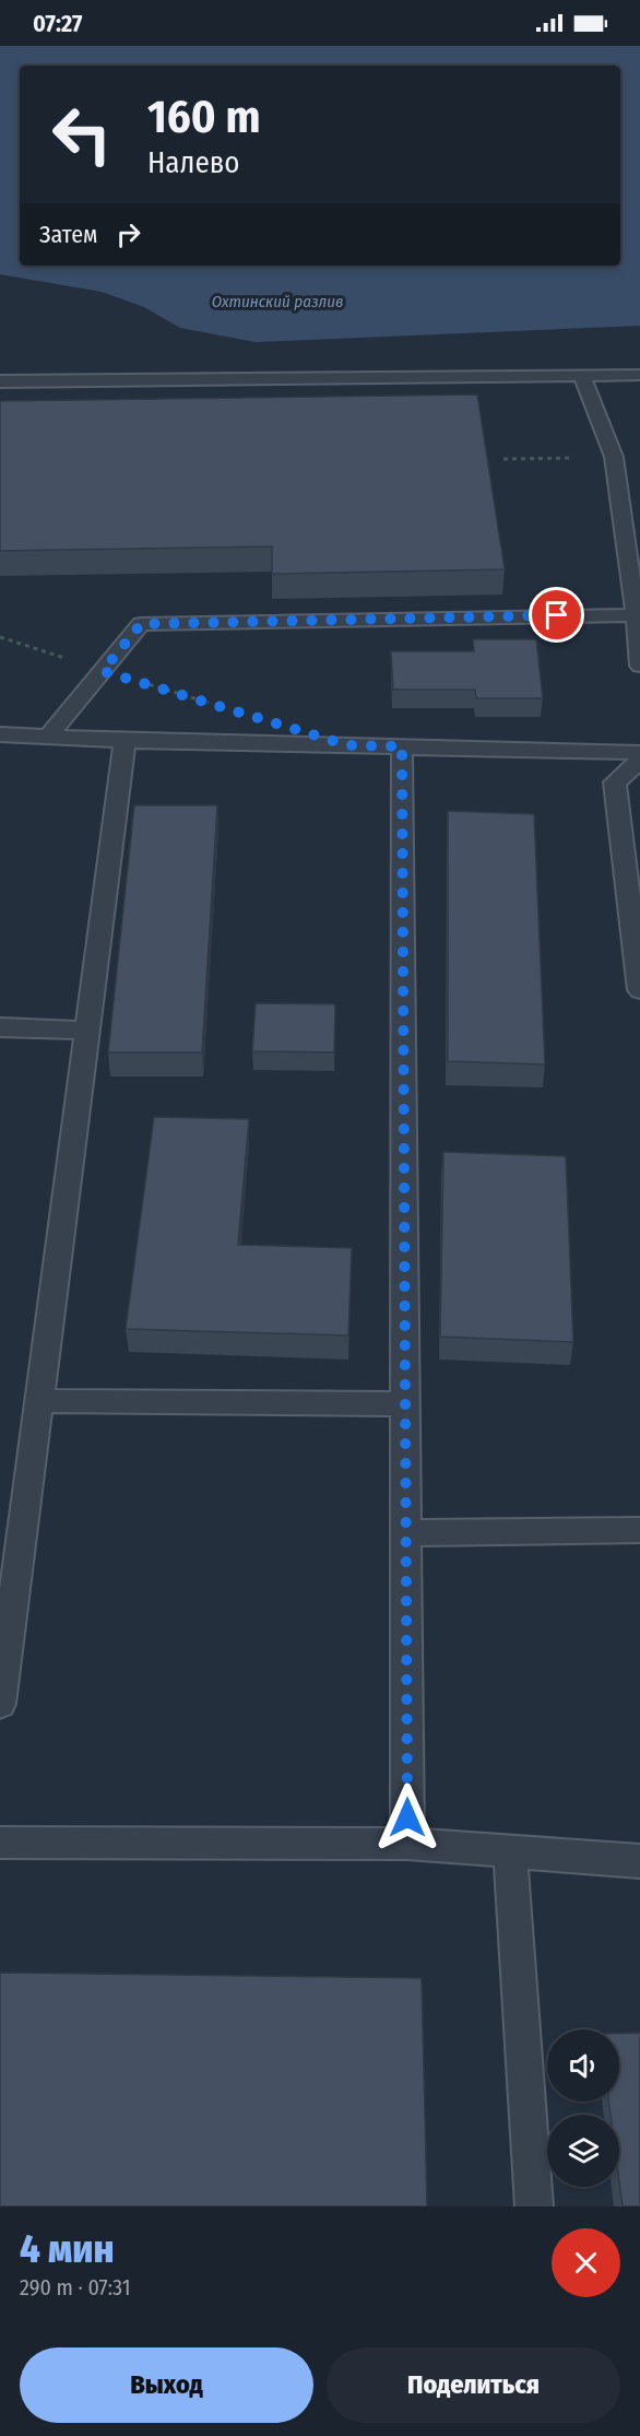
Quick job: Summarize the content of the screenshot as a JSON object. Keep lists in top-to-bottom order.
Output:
{
  "water": ["Охтинский разлив"],
  "page": {
    "status": "07:27",
    "turn": ["160 m", "Налево"],
    "then": "Затем",
    "heading": ["4 мин", "290 m · 07:31"],
    "buttons": ["Выход", "Поделиться"]
  }
}
